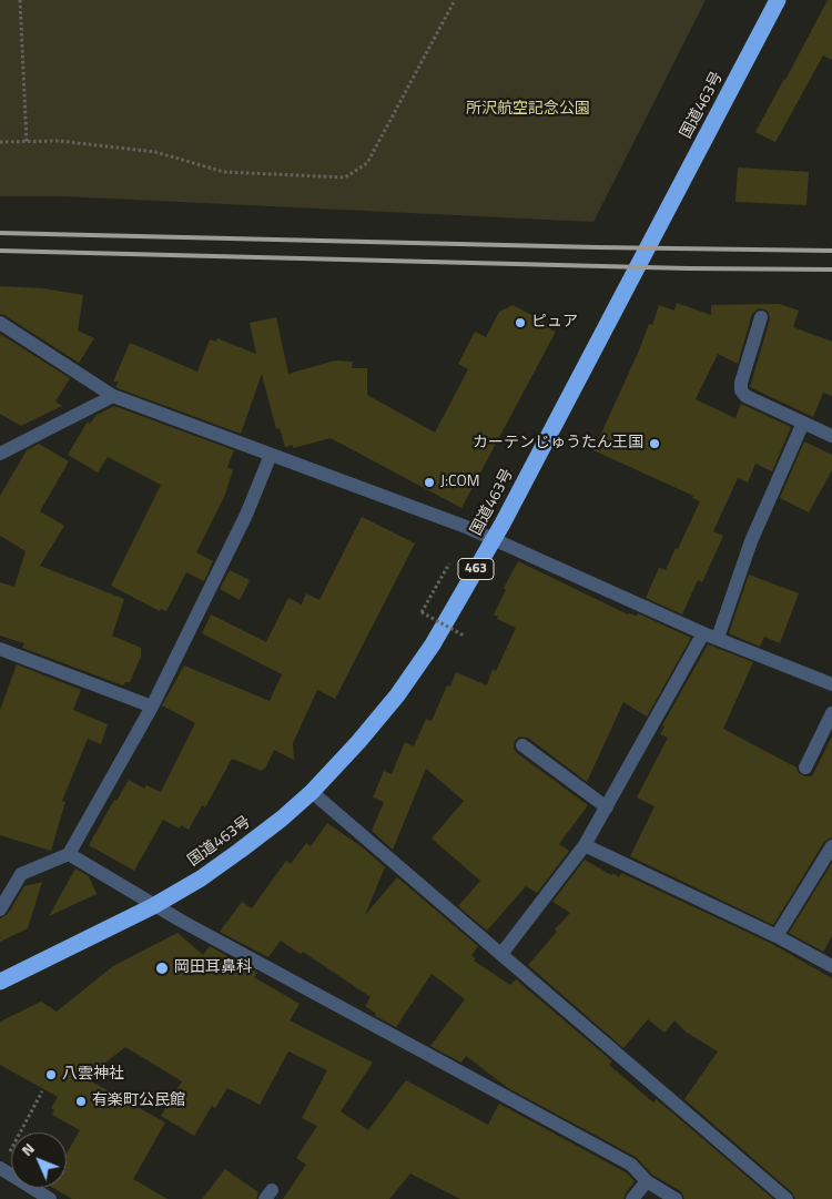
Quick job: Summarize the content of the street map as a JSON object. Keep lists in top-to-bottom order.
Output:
{
  "streets": {
    "highway": ["国道463号", "463"]
  },
  "parks": ["所沢航空記念公園"],
  "places": [
    "ピュア",
    "カーテンじゅうたん王国",
    "J:COM",
    "岡田耳鼻科",
    "八雲神社",
    "有楽町公民館"
  ],
  "north": "top left"
}
